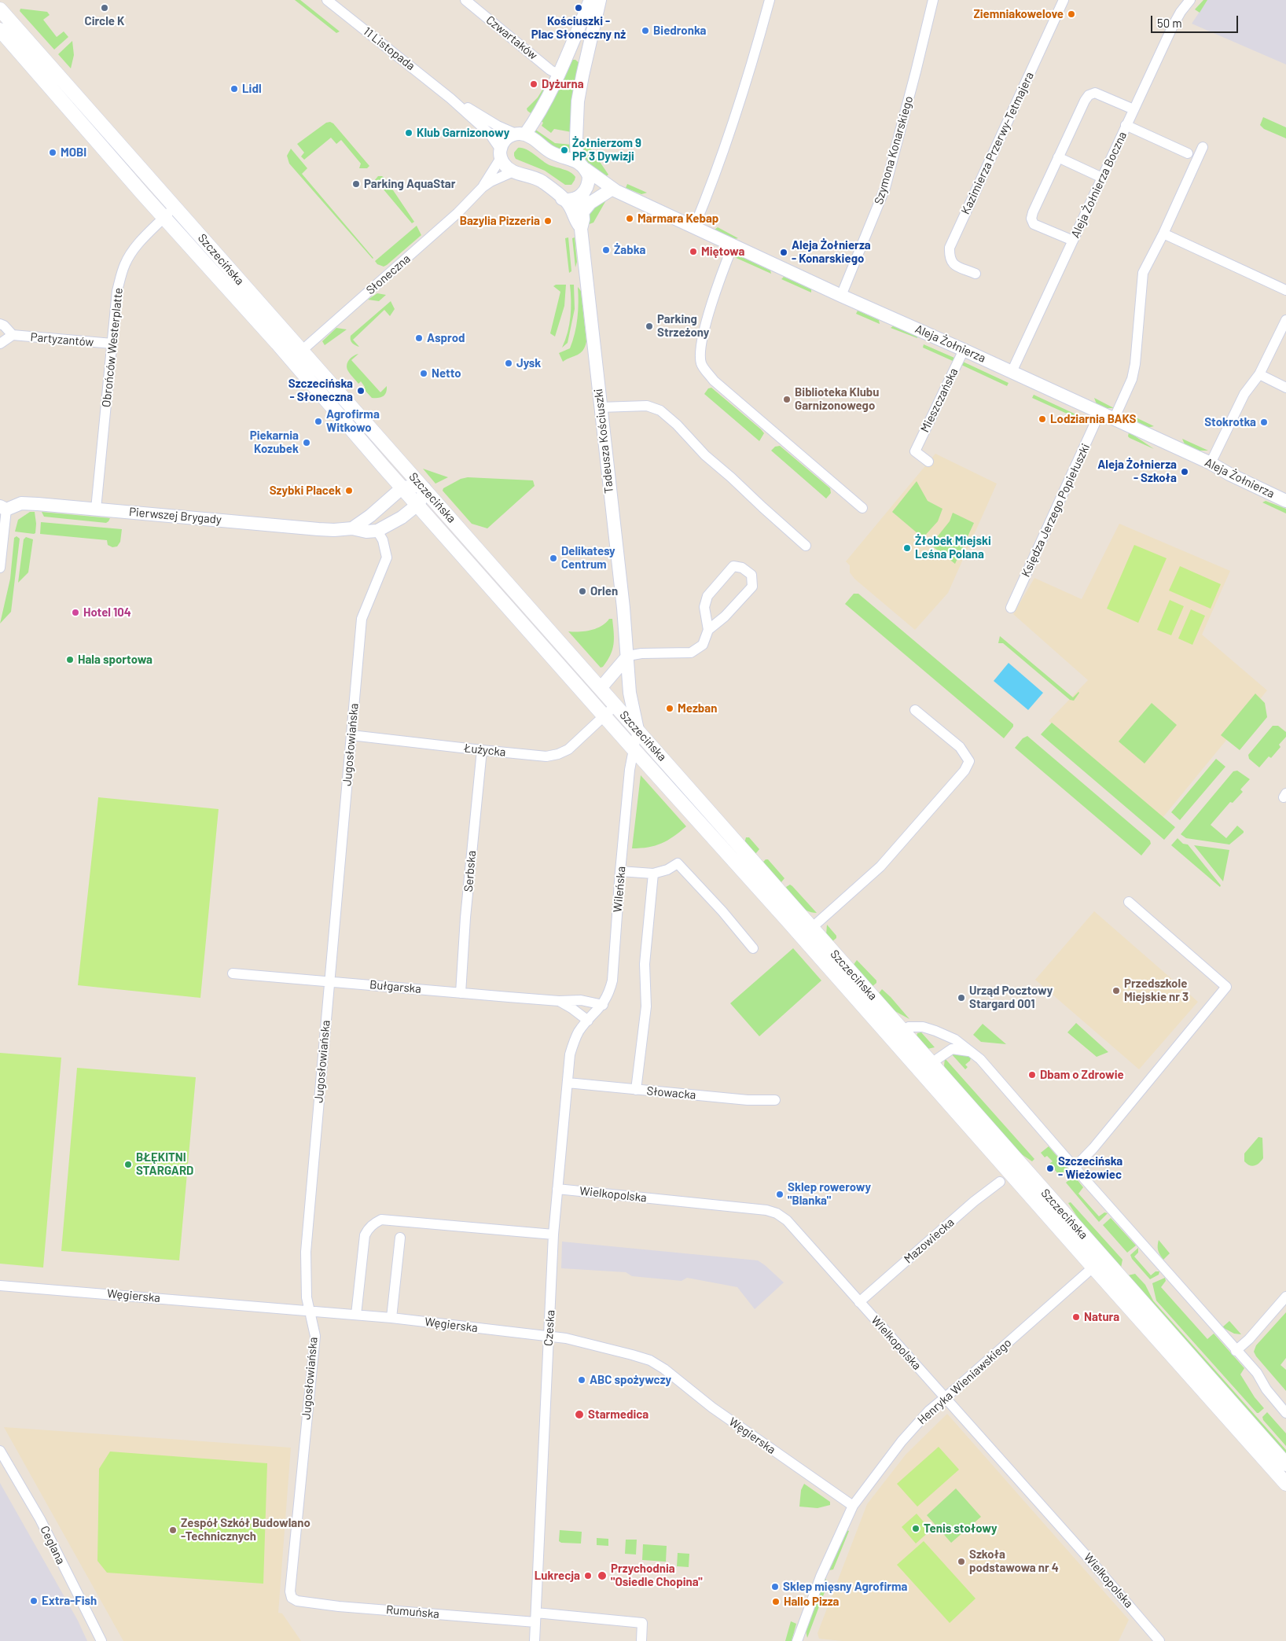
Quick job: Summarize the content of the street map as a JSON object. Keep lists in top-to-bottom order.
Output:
{
  "streets": {
    "main road": ["Szczecińska"],
    "street": [
      "Czwartaków",
      "11 Listopada",
      "Kazimierza Przerwy-Tetmajera",
      "Szymona Konarskiego",
      "Aleja Żołnierza Boczna",
      "Słoneczna",
      "Partyzantów",
      "Aleja Żołnierza",
      "Obrońców Westerplatte",
      "Mieszczańska",
      "Tadeusza Kościuszki",
      "Księdza Jerzego Popiełuszki",
      "Pierwszej Brygady",
      "Jugosłowiańska",
      "Łużycka",
      "Serbska",
      "Wileńska",
      "Bułgarska",
      "Słowacka",
      "Wielkopolska",
      "Mazowiecka",
      "Węgierska",
      "Czeska",
      "Henryka Wieniawskiego",
      "Ceglana",
      "Rumuńska"
    ]
  },
  "crossings": [
    ["11 Listopada", "Słoneczna"],
    ["11 Listopada", "Aleja Żołnierza"],
    ["Szymona Konarskiego", "Aleja Żołnierza"],
    ["Aleja Żołnierza Boczna", "Aleja Żołnierza"],
    ["Szczecińska", "Słoneczna"],
    ["Szczecińska", "Obrońców Westerplatte"],
    ["Szczecińska", "Tadeusza Kościuszki"],
    ["Szczecińska", "Łużycka"],
    ["Szczecińska", "Wileńska"],
    ["Szczecińska", "Henryka Wieniawskiego"],
    ["Słoneczna", "Tadeusza Kościuszki"],
    ["Partyzantów", "Obrońców Westerplatte"],
    ["Aleja Żołnierza", "Mieszczańska"],
    ["Aleja Żołnierza", "Tadeusza Kościuszki"],
    ["Aleja Żołnierza", "Księdza Jerzego Popiełuszki"],
    ["Obrońców Westerplatte", "Pierwszej Brygady"],
    ["Tadeusza Kościuszki", "Wileńska"],
    ["Pierwszej Brygady", "Jugosłowiańska"],
    ["Jugosłowiańska", "Łużycka"],
    ["Jugosłowiańska", "Bułgarska"],
    ["Jugosłowiańska", "Węgierska"],
    ["Jugosłowiańska", "Rumuńska"],
    ["Łużycka", "Serbska"],
    ["Serbska", "Bułgarska"],
    ["Wileńska", "Bułgarska"],
    ["Wileńska", "Czeska"],
    ["Bułgarska", "Czeska"],
    ["Słowacka", "Czeska"],
    ["Wielkopolska", "Mazowiecka"],
    ["Wielkopolska", "Czeska"],
    ["Wielkopolska", "Henryka Wieniawskiego"],
    ["Węgierska", "Czeska"],
    ["Węgierska", "Henryka Wieniawskiego"],
    ["Czeska", "Rumuńska"]
  ],
  "places": [
    "Circle K",
    "Kościuszki - Plac Słoneczny nż",
    "Ziemniakowelove",
    "Biedronka",
    "Dyżurna",
    "Lidl",
    "Klub Garnizonowy",
    "Żołnierzom 9 PP 3 Dywizji",
    "MOBI",
    "Parking AquaStar",
    "Marmara Kebap",
    "Bazylia Pizzeria",
    "Żabka",
    "Miętowa",
    "Aleja Żołnierza - Konarskiego",
    "Parking Strzeżony",
    "Asprod",
    "Jysk",
    "Netto",
    "Szczecińska - Słoneczna",
    "Biblioteka Klubu Garnizonowego",
    "Lodziarnia BAKS",
    "Agrofirma Witkowo",
    "Stokrotka",
    "Piekarnia Kozubek",
    "Aleja Żołnierza - Szkoła",
    "Szybki Placek",
    "Żłobek Miejski Leśna Polana",
    "Delikatesy Centrum",
    "Orlen",
    "Hotel 104",
    "Hala sportowa",
    "Mezban",
    "Przedszkole Miejskie nr 3",
    "Urząd Pocztowy Stargard 001",
    "Dbam o Zdrowie",
    "BŁĘKITNI STARGARD",
    "Szczecińska - Wieżowiec",
    "Sklep rowerowy \"Blanka\"",
    "Natura",
    "ABC spożywczy",
    "Starmedica",
    "Tenis stołowy",
    "Zespół Szkół Budowlano -Technicznych",
    "Szkoła podstawowa nr 4",
    "Lukrecja",
    "Przychodnia \"Osiedle Chopina\"",
    "Sklep mięsny Agrofirma",
    "Extra-Fish",
    "Hallo Pizza"
  ],
  "scale_bar": "50 m"
}
